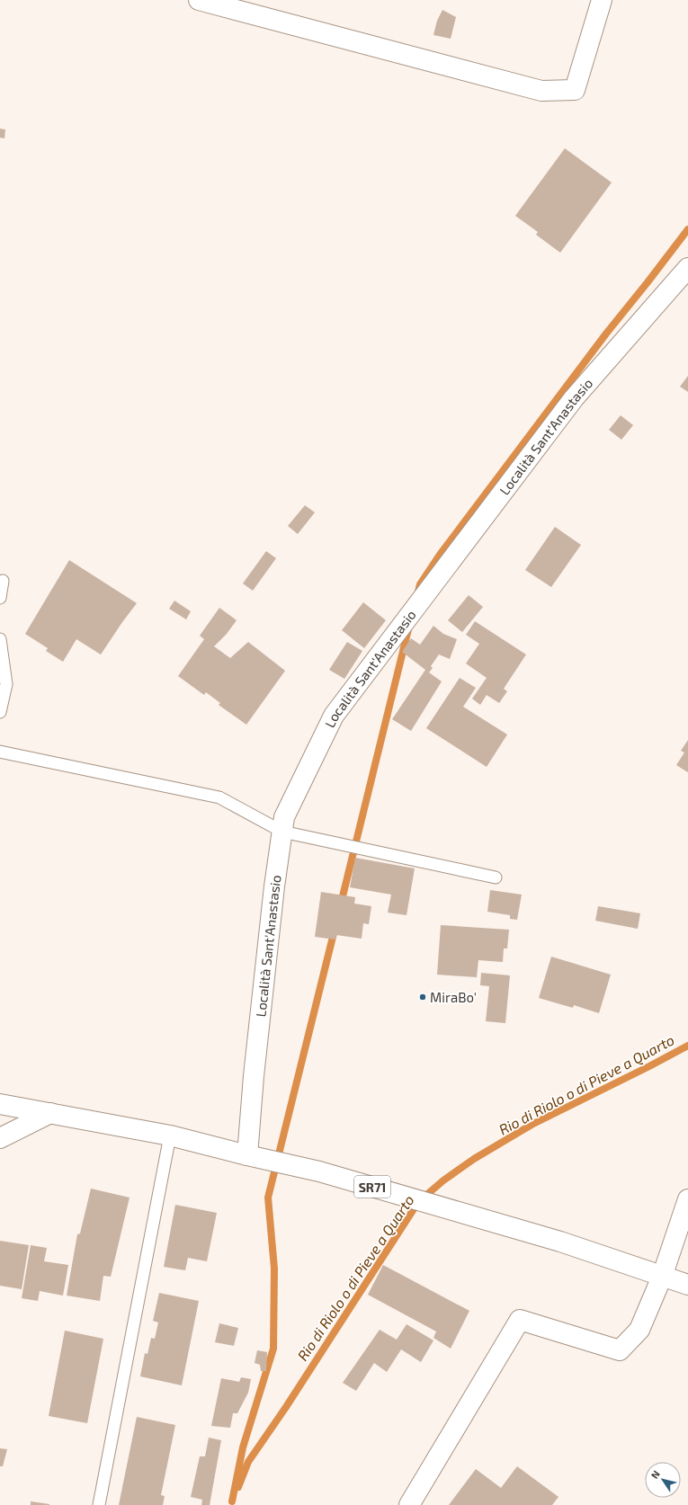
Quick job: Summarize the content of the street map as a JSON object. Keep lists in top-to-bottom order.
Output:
{
  "streets": {
    "street": ["Località Sant'Anastasio", "SR71"]
  },
  "crossings": [
    ["Località Sant'Anastasio", "SR71"]
  ],
  "water": ["Rio di Riolo o di Pieve a Quarto"],
  "places": ["MiraBo'"],
  "north": "top left"
}
